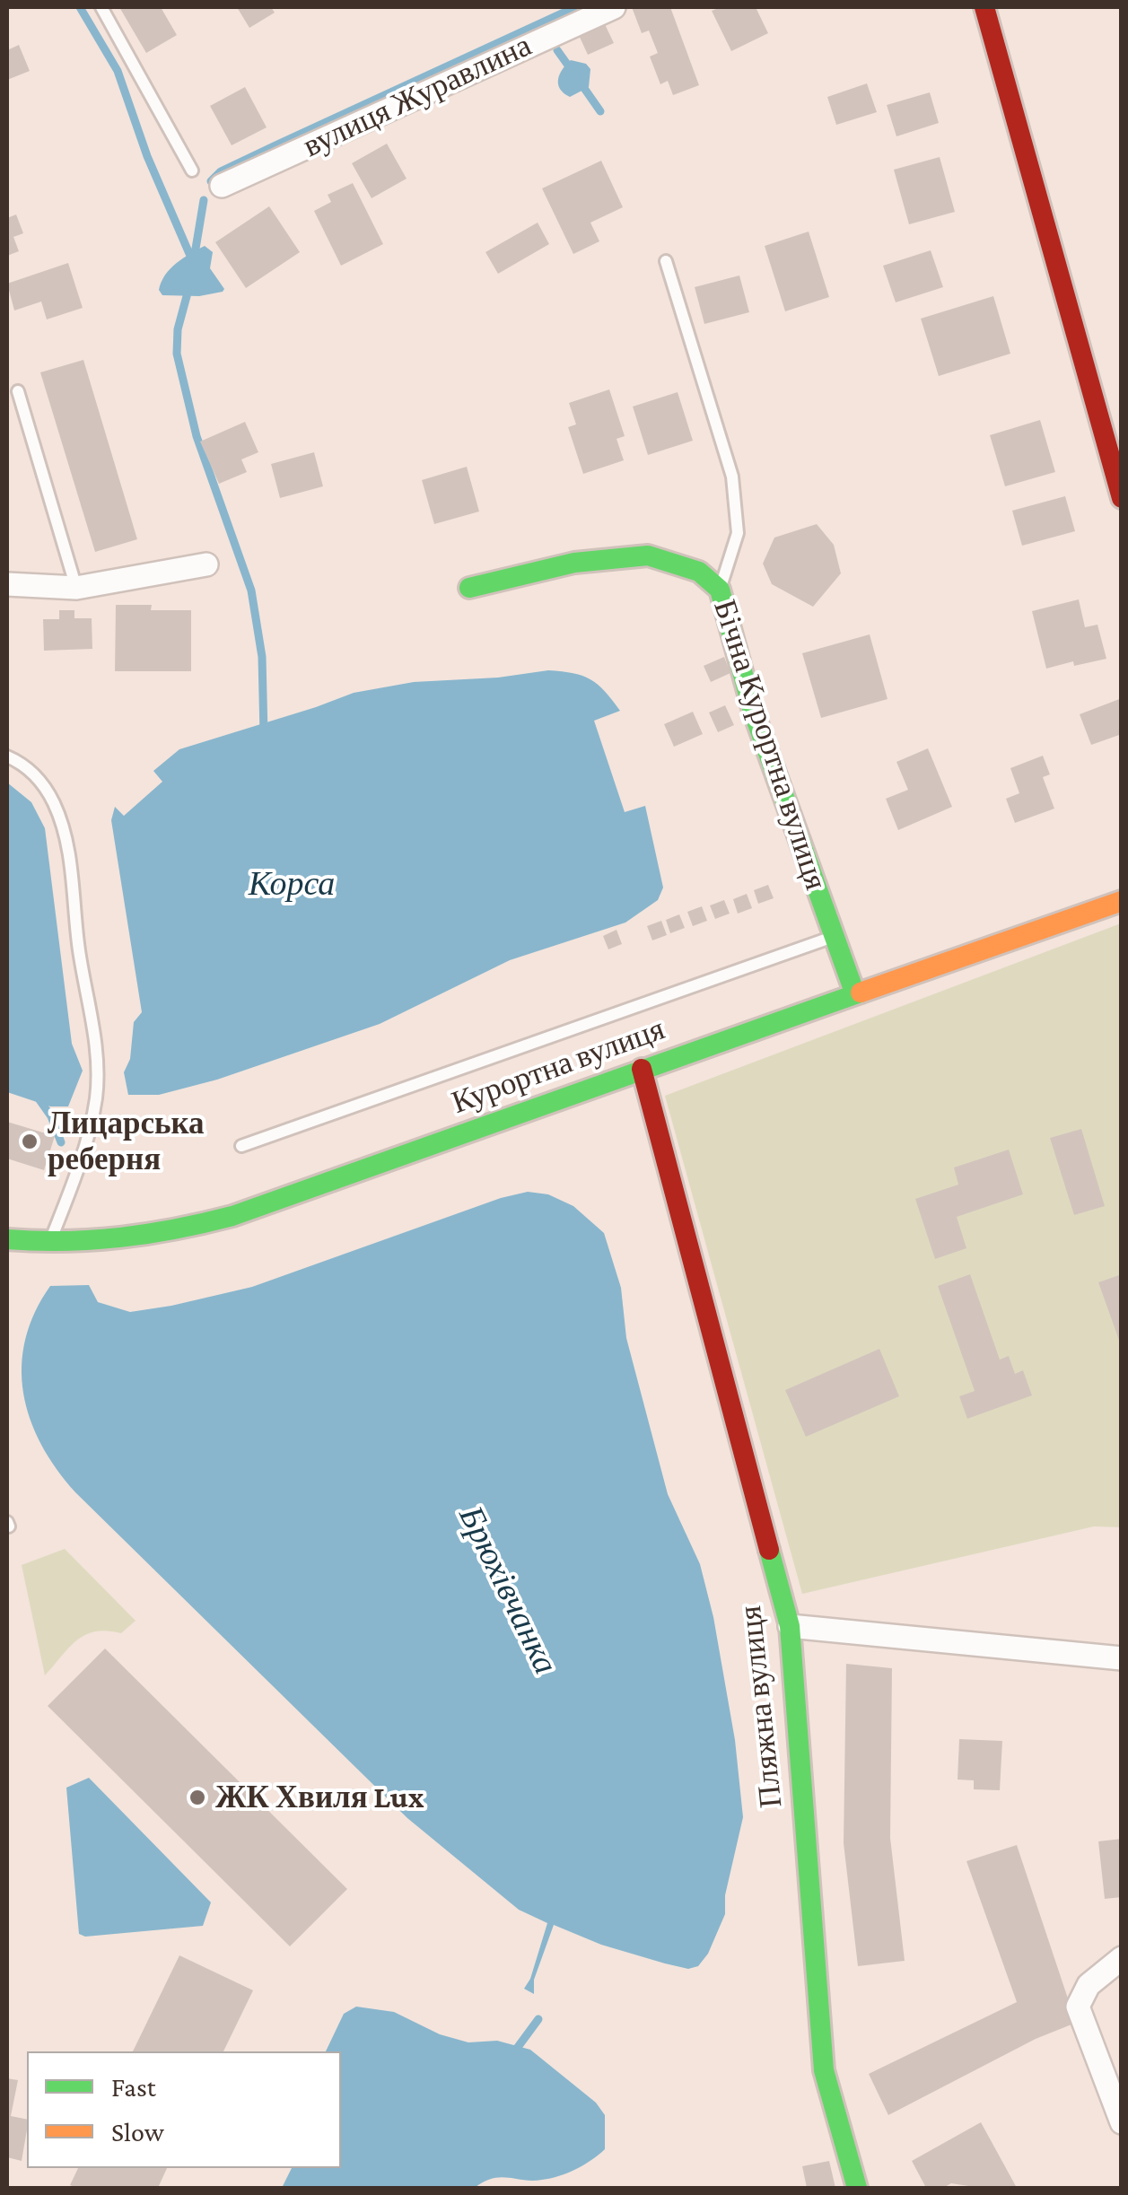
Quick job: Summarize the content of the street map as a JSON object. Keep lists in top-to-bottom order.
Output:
{
  "streets": {
    "street": [
      "вулиця Журавлина",
      "Бічна Курортна вулиця",
      "Курортна вулиця",
      "Пляжна вулиця"
    ]
  },
  "crossings": [
    ["Бічна Курортна вулиця", "Курортна вулиця"],
    ["Курортна вулиця", "Пляжна вулиця"]
  ],
  "water": ["Корса", "Брюхівчанка"],
  "places": ["Лицарська реберня", "ЖК Хвиля Lux"],
  "legend": ["Fast", "Slow"]
}
